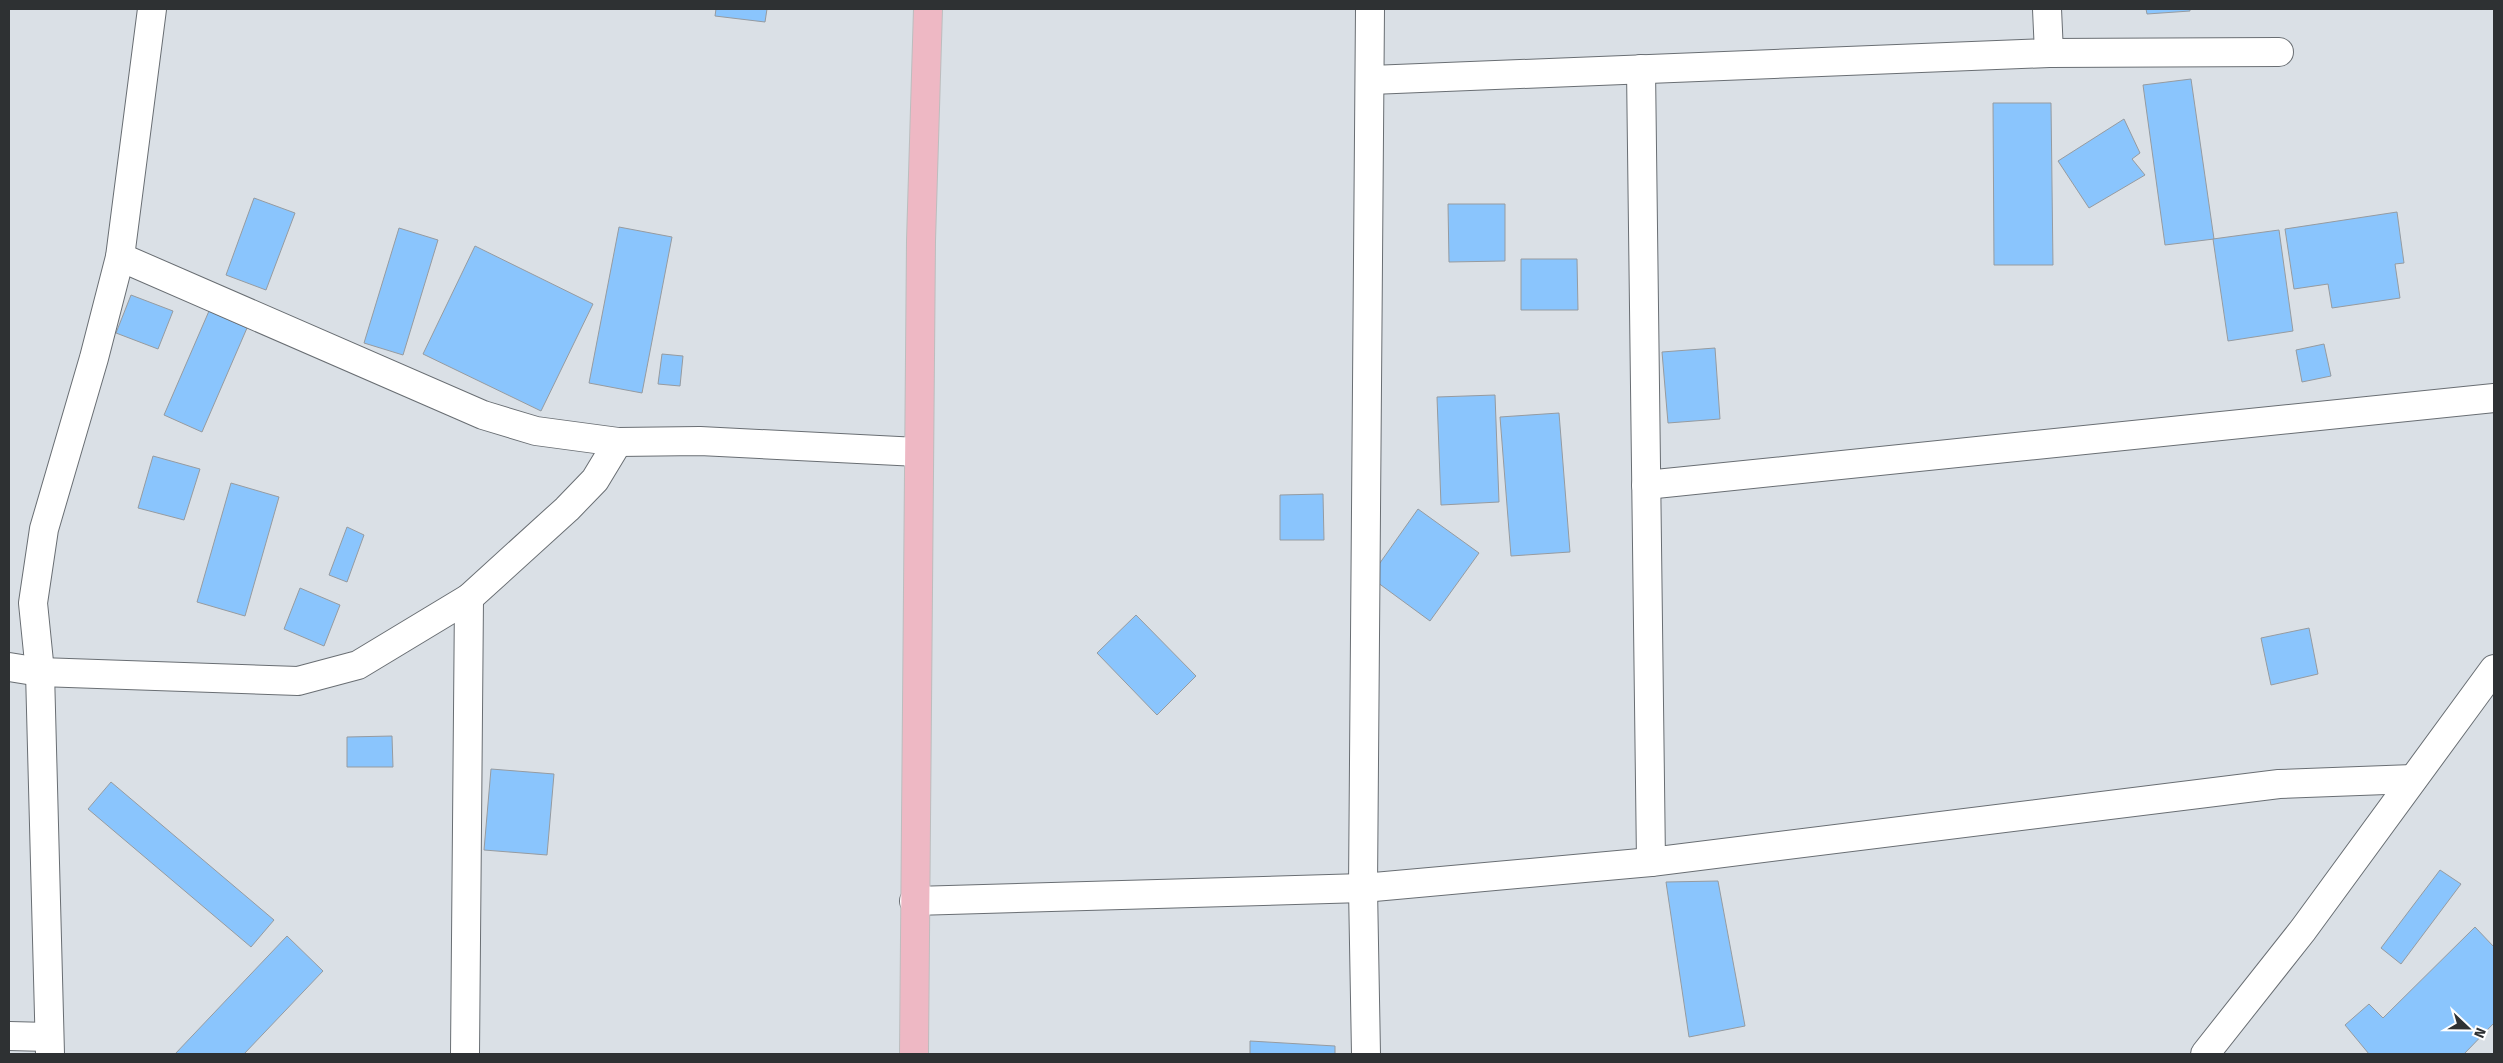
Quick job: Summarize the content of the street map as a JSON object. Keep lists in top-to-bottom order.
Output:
{
  "north": "right"
}
